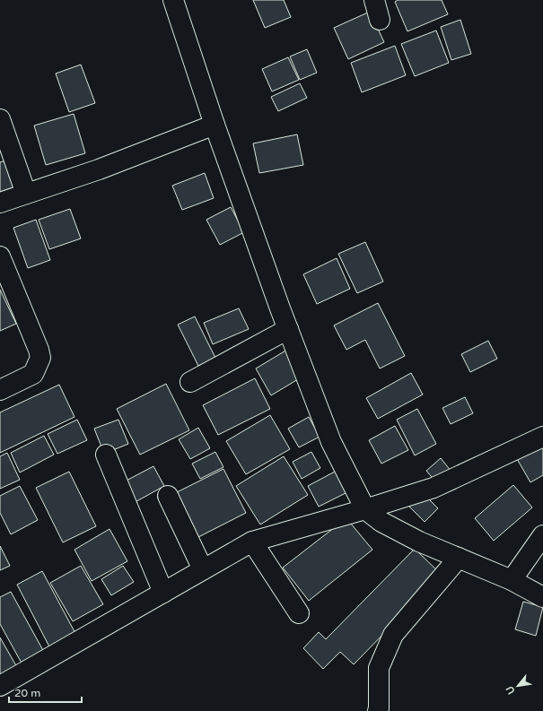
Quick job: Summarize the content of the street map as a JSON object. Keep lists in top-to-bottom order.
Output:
{
  "scale_bar": "20 m",
  "north": "bottom left"
}
